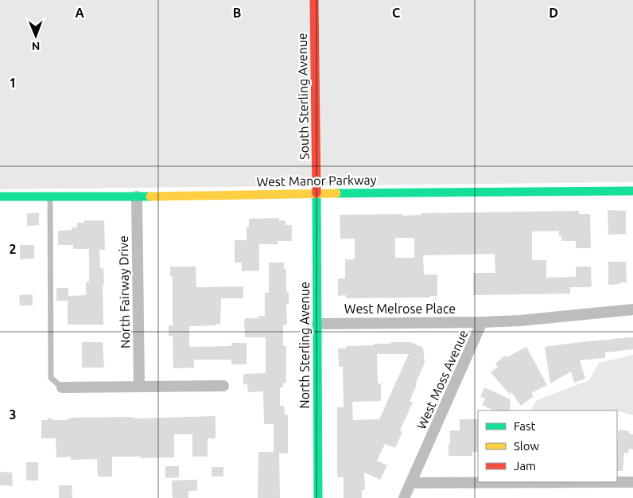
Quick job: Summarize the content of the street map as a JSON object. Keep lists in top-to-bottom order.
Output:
{
  "streets": {
    "street": [
      "South Sterling Avenue",
      "West Manor Parkway",
      "North Fairway Drive",
      "West Melrose Place",
      "North Sterling Avenue",
      "West Moss Avenue"
    ]
  },
  "crossings": [
    ["South Sterling Avenue", "West Manor Parkway"],
    ["South Sterling Avenue", "North Sterling Avenue"],
    ["West Manor Parkway", "North Fairway Drive"],
    ["West Manor Parkway", "North Sterling Avenue"],
    ["West Melrose Place", "North Sterling Avenue"],
    ["West Melrose Place", "West Moss Avenue"]
  ],
  "legend": ["Fast", "Slow", "Jam"],
  "north": "bottom",
  "grid": {
    "columns": [
      "A",
      "B",
      "C",
      "D"
    ],
    "rows": ["1", "2", "3"]
  }
}
